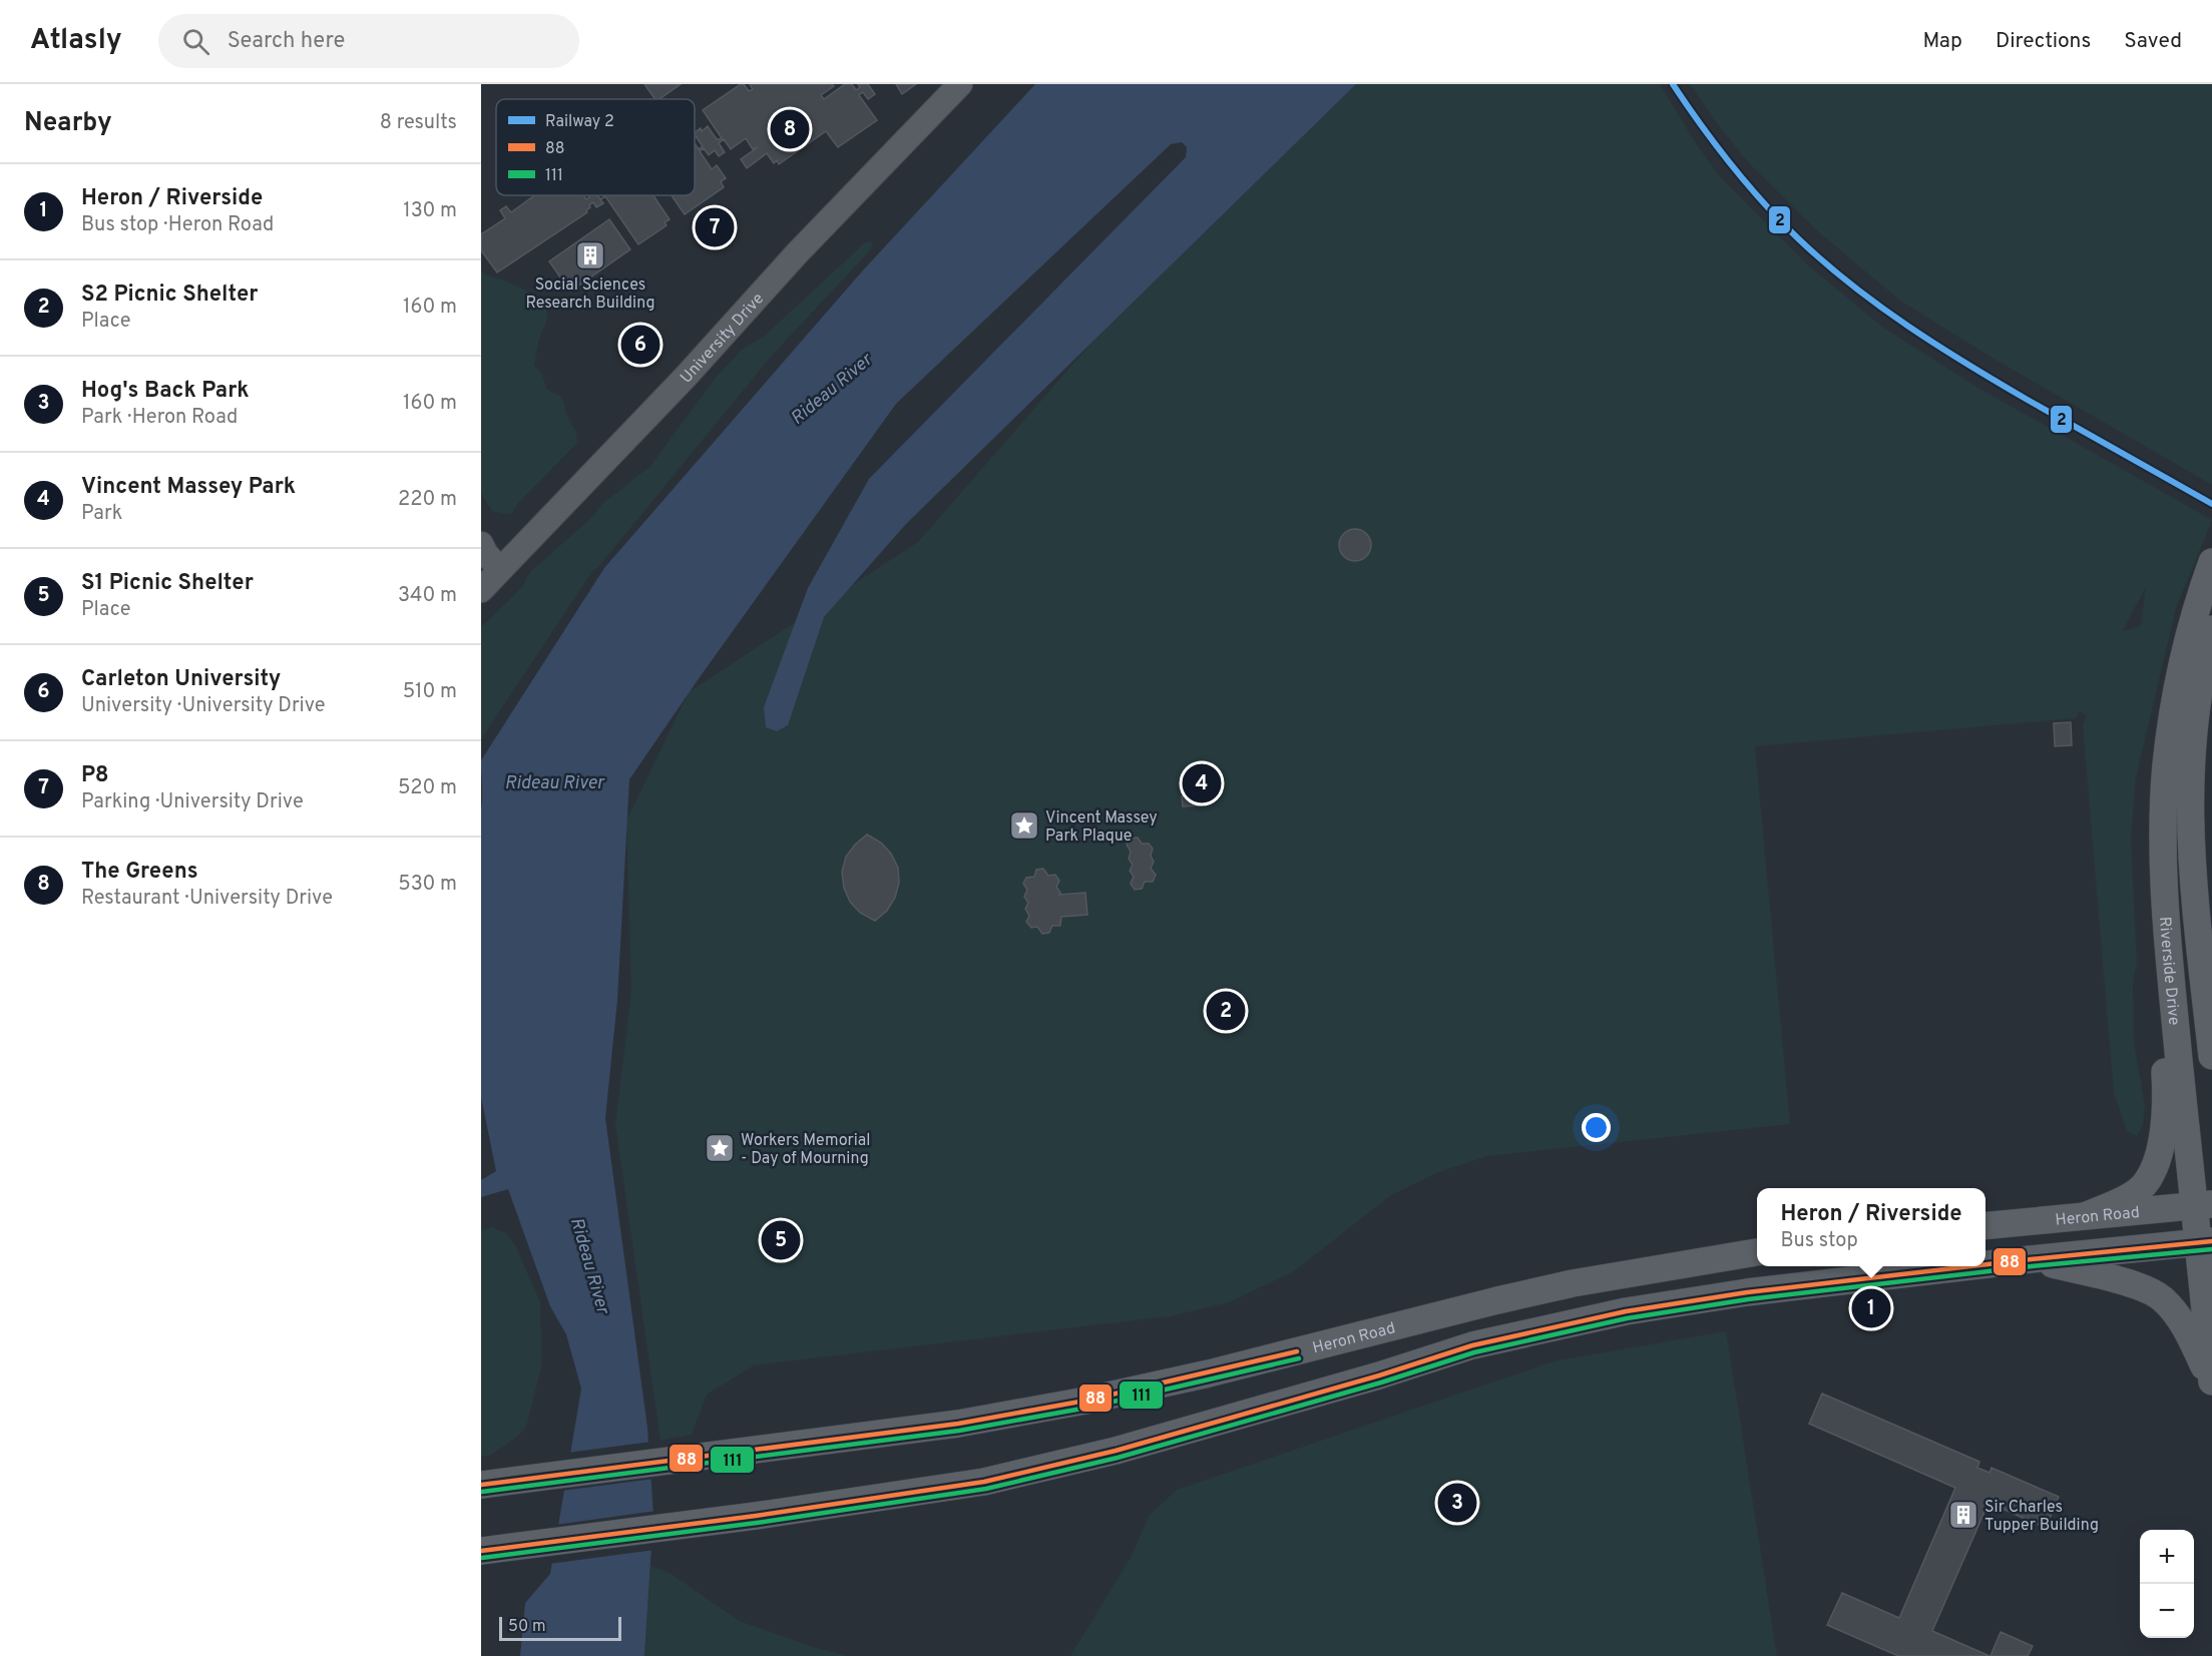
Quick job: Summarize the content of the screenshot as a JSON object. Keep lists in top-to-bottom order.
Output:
{
  "streets": {
    "main road": ["Riverside Drive", "Heron Road"],
    "street": ["University Drive"]
  },
  "crossings": [
    ["Riverside Drive", "Heron Road"]
  ],
  "water": ["Rideau River"],
  "places": {
    "building": ["Social Sciences Research Building", "Sir Charles Tupper Building"],
    "place": ["Vincent Massey Park Plaque", "Workers Memorial - Day of Mourning"]
  },
  "lines": ["rail line 2", "transit line 88", "transit line 111"],
  "legend": ["Railway 2", "88", "111"],
  "scale_bar": "50 m",
  "page": {
    "header": "Atlasly",
    "search": "Search here",
    "nav": ["Map", "Directions", "Saved"],
    "heading": ["Nearby", "8 results"],
    "pins": [
      "8",
      "7",
      "6",
      "4",
      "2",
      "5",
      "1",
      "3"
    ],
    "list": [
      {
        "mark": "1",
        "name": "Heron / Riverside",
        "note": "Bus stop · Heron Road",
        "value": "130 m"
      },
      {
        "mark": "2",
        "name": "S2 Picnic Shelter",
        "note": "Place",
        "value": "160 m"
      },
      {
        "mark": "3",
        "name": "Hog's Back Park",
        "note": "Park · Heron Road",
        "value": "160 m"
      },
      {
        "mark": "4",
        "name": "Vincent Massey Park",
        "note": "Park",
        "value": "220 m"
      },
      {
        "mark": "5",
        "name": "S1 Picnic Shelter",
        "note": "Place",
        "value": "340 m"
      },
      {
        "mark": "6",
        "name": "Carleton University",
        "note": "University · University Drive",
        "value": "510 m"
      },
      {
        "mark": "7",
        "name": "P8",
        "note": "Parking · University Drive",
        "value": "520 m"
      },
      {
        "mark": "8",
        "name": "The Greens",
        "note": "Restaurant · University Drive",
        "value": "530 m"
      }
    ],
    "popup": ["Heron / Riverside", "Bus stop"],
    "map_buttons": ["+", "−"],
    "scale": "50 m"
  }
}
